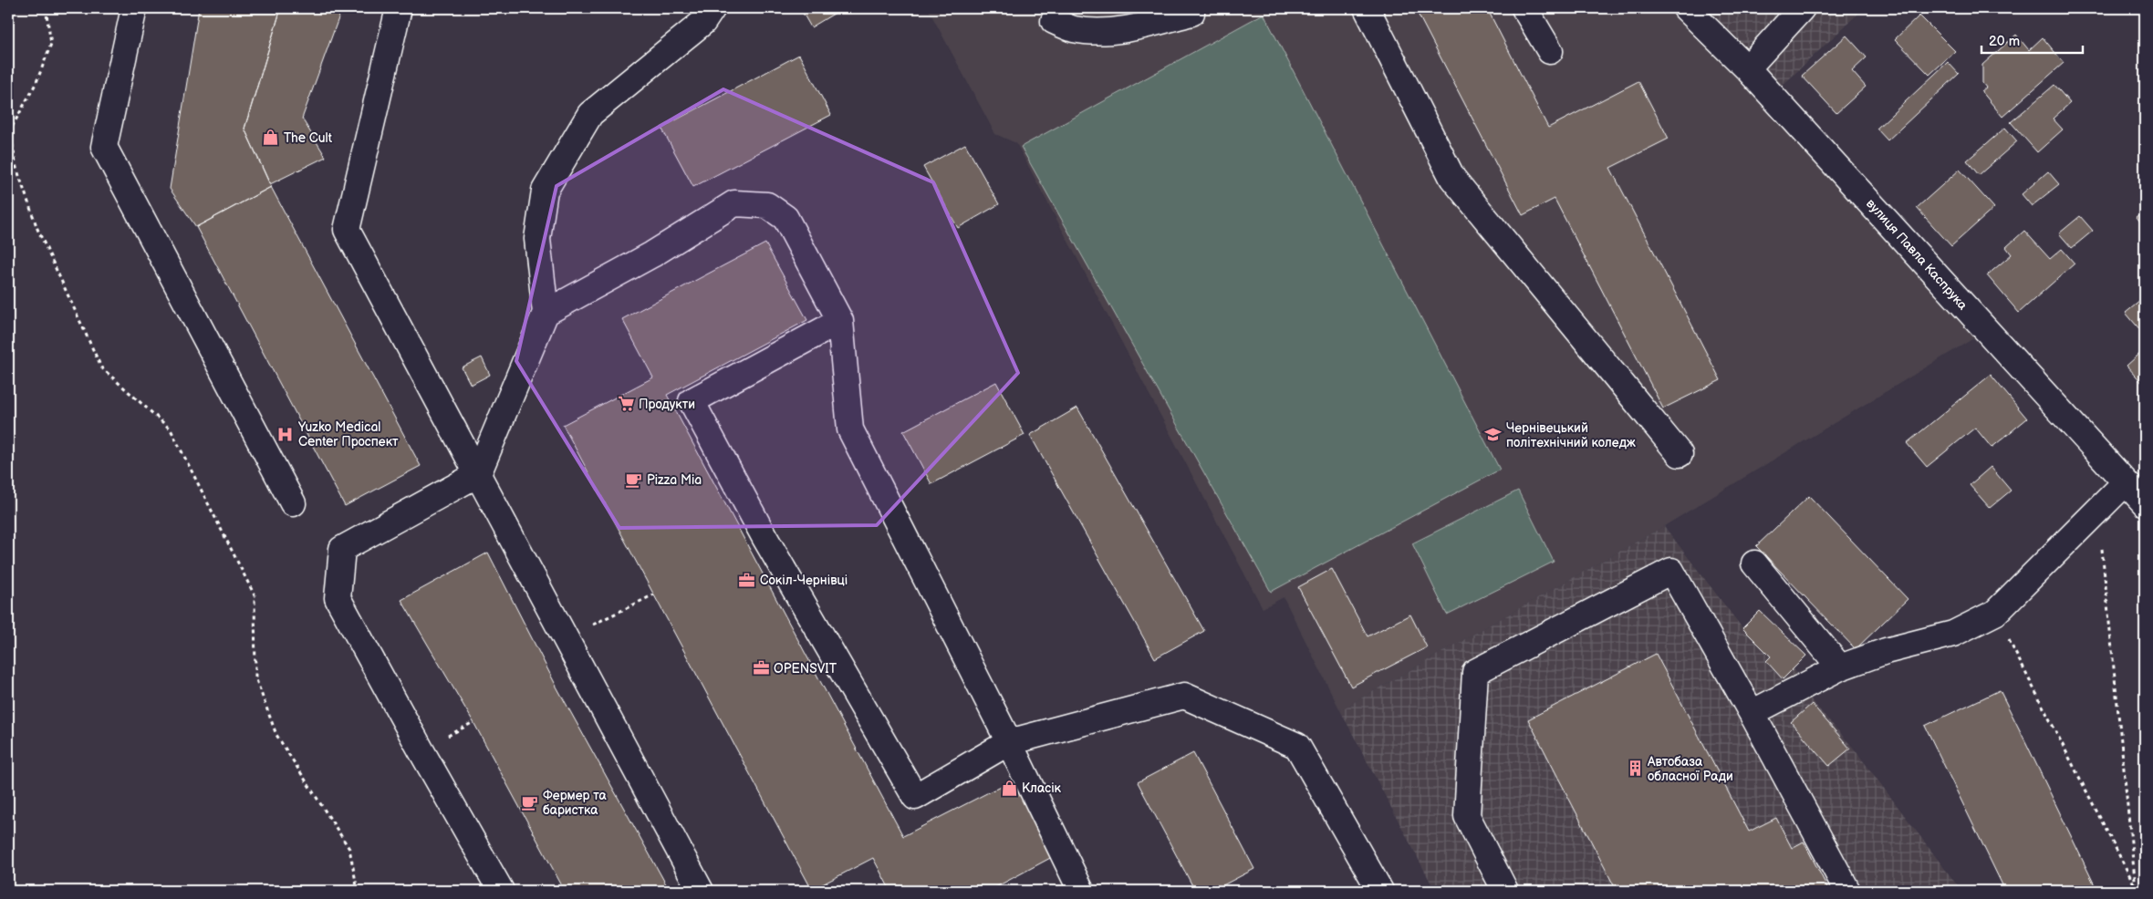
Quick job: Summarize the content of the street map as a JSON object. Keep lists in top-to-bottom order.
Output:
{
  "streets": {
    "street": ["вулиця Павла Каспрука"]
  },
  "places": {
    "shop": ["The Cult", "Класік"],
    "supermarket": ["Продукти"],
    "hospital": ["Yuzko Medical Center Проспект"],
    "school or university": ["Чернівецький політехнічний коледж"],
    "cafe": ["Pizza Mia", "Фермер та баристка"],
    "office": ["Сокіл-Чернівці", "OPENSVIT"],
    "building": ["Автобаза обласної Ради"]
  },
  "scale_bar": "20 m"
}
